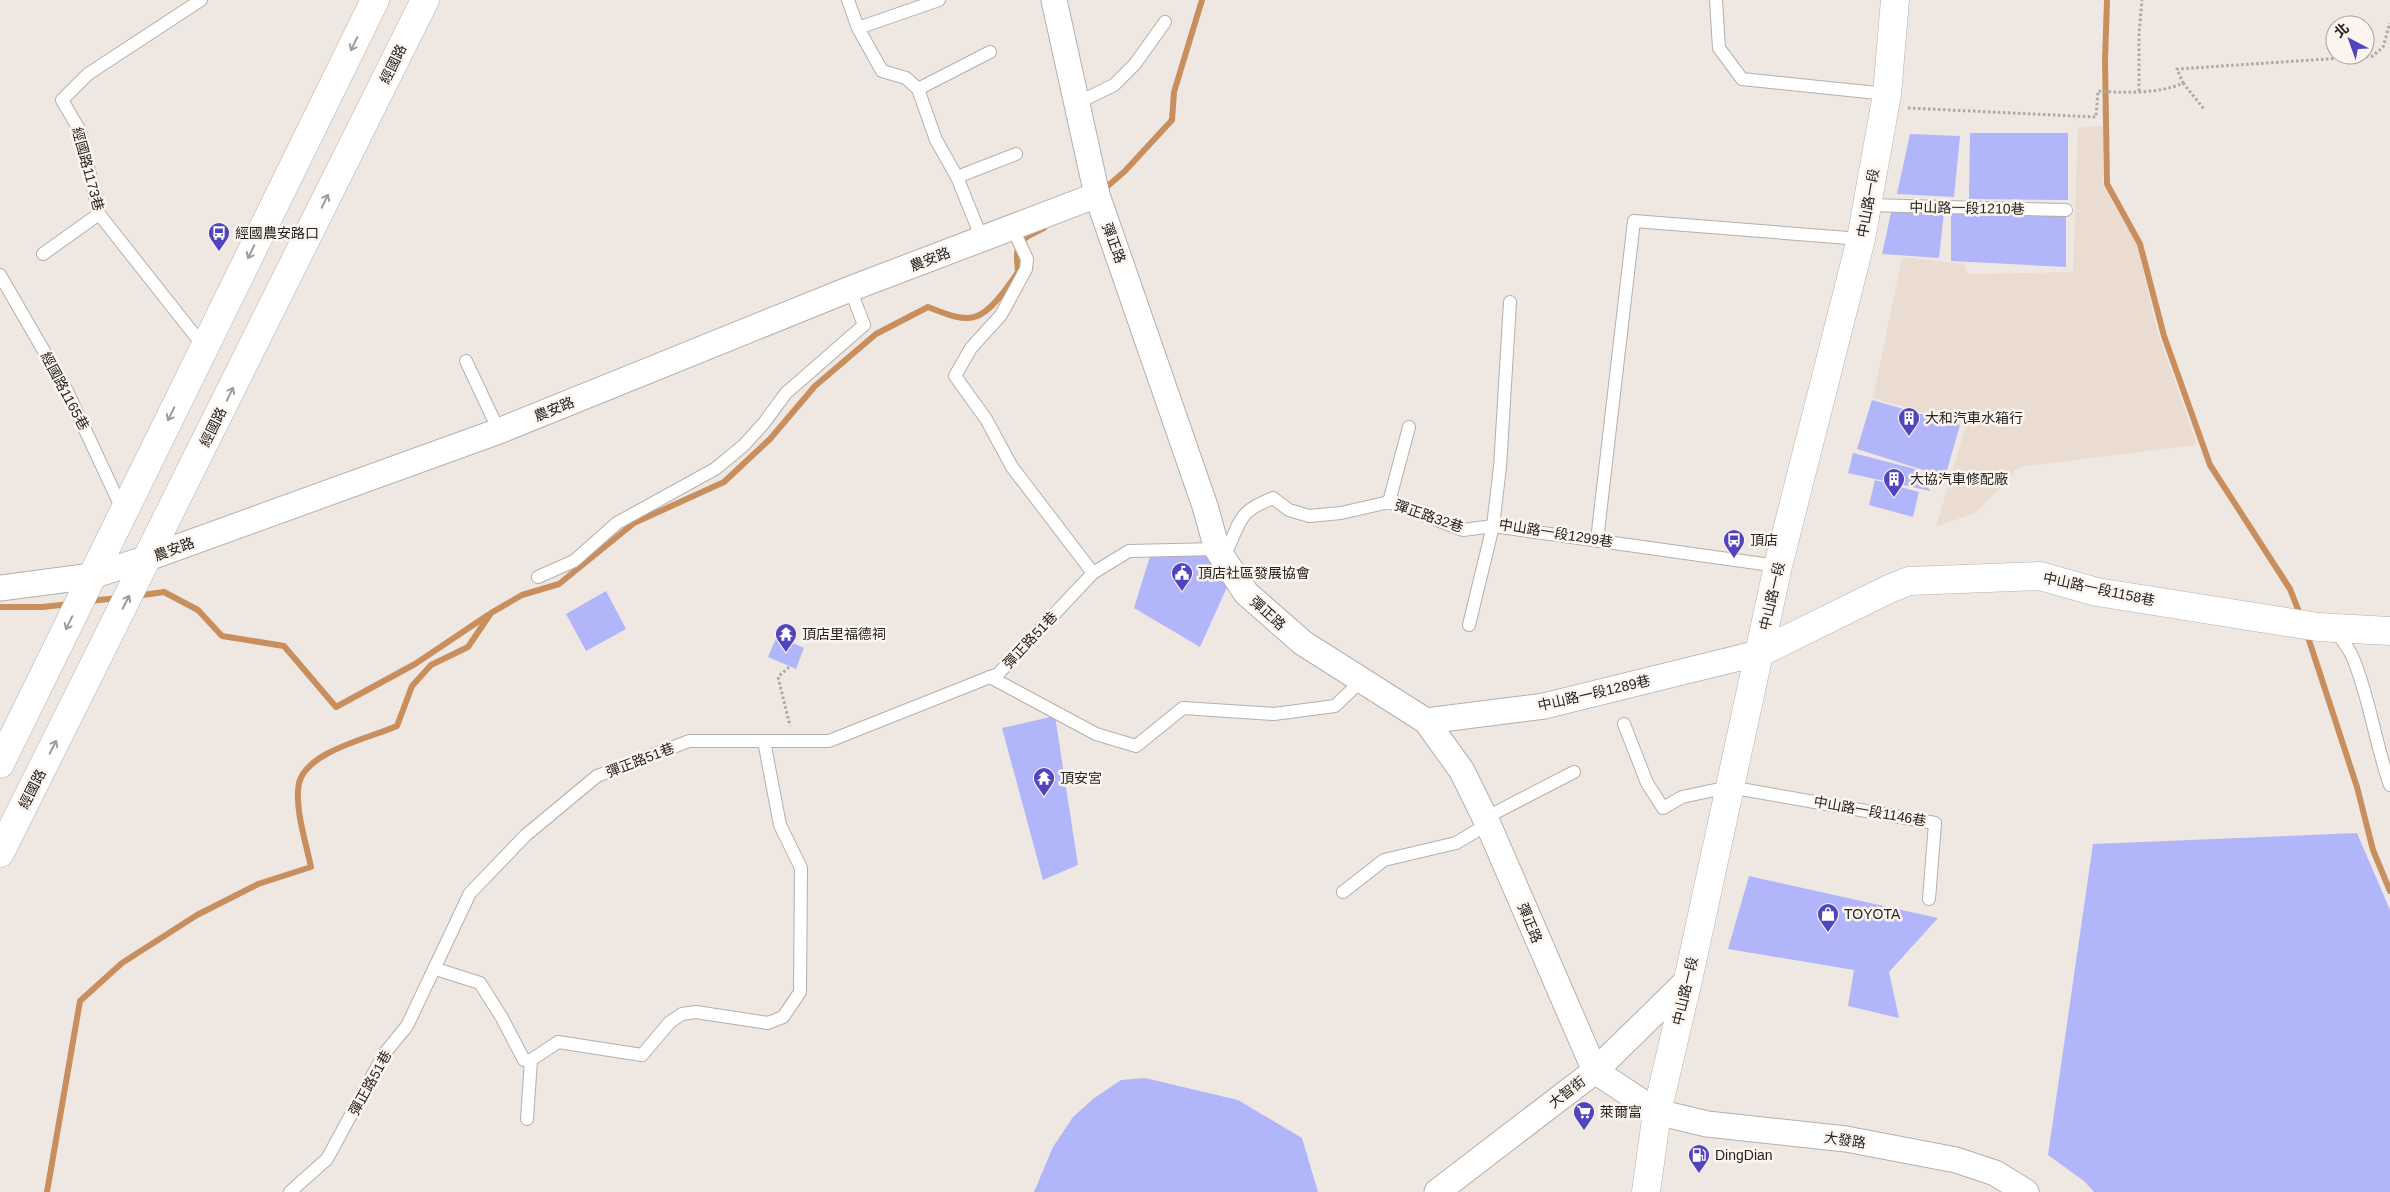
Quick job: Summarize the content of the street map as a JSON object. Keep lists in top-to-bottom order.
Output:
{
  "streets": {
    "street": [
      "經國路",
      "中山路一段",
      "彈正路",
      "農安路",
      "中山路一段1158巷",
      "中山路一段1289巷",
      "大智街",
      "大發路"
    ],
    "lane": [
      "經國路1173巷",
      "中山路一段1210巷",
      "經國路1165巷",
      "彈正路32巷",
      "中山路一段1299巷",
      "彈正路51巷",
      "中山路一段1146巷"
    ]
  },
  "crossings": [
    ["經國路", "農安路"],
    ["中山路一段", "中山路一段1210巷"],
    ["中山路一段", "中山路一段1299巷"],
    ["中山路一段", "中山路一段1158巷"],
    ["中山路一段", "中山路一段1289巷"],
    ["中山路一段", "中山路一段1146巷"],
    ["中山路一段", "大智街"],
    ["中山路一段", "大發路"],
    ["彈正路", "農安路"],
    ["彈正路", "彈正路32巷"],
    ["彈正路", "彈正路51巷"],
    ["彈正路", "中山路一段1289巷"],
    ["彈正路", "大智街"],
    ["彈正路32巷", "中山路一段1299巷"],
    ["彈正路32巷", "彈正路51巷"],
    ["中山路一段1158巷", "中山路一段1289巷"]
  ],
  "places": {
    "bus stop": ["經國農安路口", "頂店"],
    "building": ["大和汽車水箱行", "大協汽車修配廠"],
    "public building": ["頂店社區發展協會"],
    "temple": ["頂店里福德祠", "頂安宮"],
    "shop": ["TOYOTA"],
    "supermarket": ["萊爾富"],
    "fuel station": ["DingDian"]
  },
  "north": "top left"
}
